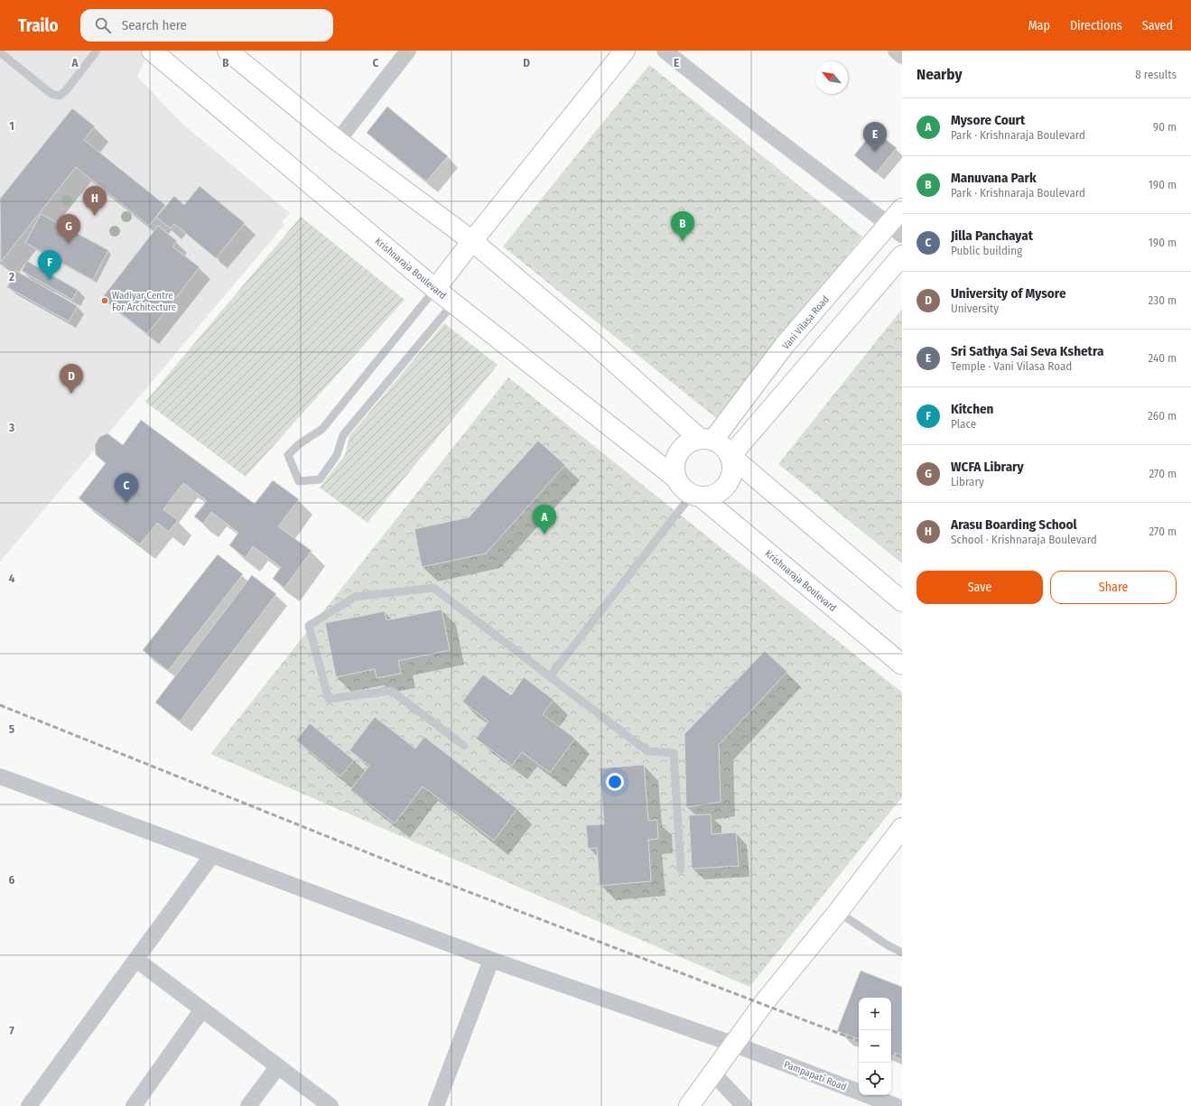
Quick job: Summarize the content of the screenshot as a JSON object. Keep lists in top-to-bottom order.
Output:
{
  "streets": {
    "main road": ["Krishnaraja Boulevard", "Vani Vilasa Road"],
    "street": ["Pampapati Road"]
  },
  "crossings": [
    ["Krishnaraja Boulevard", "Vani Vilasa Road"]
  ],
  "places": ["Wadiyar Centre For Architecture"],
  "north": "top left",
  "page": {
    "header": "Trailo",
    "search": "Search here",
    "nav": ["Map", "Directions", "Saved"],
    "heading": ["Nearby", "8 results"],
    "list": [
      {
        "mark": "A",
        "name": "Mysore Court",
        "note": "Park · Krishnaraja Boulevard",
        "value": "90 m"
      },
      {
        "mark": "B",
        "name": "Manuvana Park",
        "note": "Park · Krishnaraja Boulevard",
        "value": "190 m"
      },
      {
        "mark": "C",
        "name": "Jilla Panchayat",
        "note": "Public building",
        "value": "190 m"
      },
      {
        "mark": "D",
        "name": "University of Mysore",
        "note": "University",
        "value": "230 m"
      },
      {
        "mark": "E",
        "name": "Sri Sathya Sai Seva Kshetra",
        "note": "Temple · Vani Vilasa Road",
        "value": "240 m"
      },
      {
        "mark": "F",
        "name": "Kitchen",
        "note": "Place",
        "value": "260 m"
      },
      {
        "mark": "G",
        "name": "WCFA Library",
        "note": "Library",
        "value": "270 m"
      },
      {
        "mark": "H",
        "name": "Arasu Boarding School",
        "note": "School · Krishnaraja Boulevard",
        "value": "270 m"
      }
    ],
    "pins": [
      "E",
      "H",
      "B",
      "G",
      "F",
      "D",
      "C",
      "A"
    ],
    "buttons": ["Save", "Share"],
    "map_buttons": ["+", "−"]
  },
  "grid": {
    "columns": [
      "A",
      "B",
      "C",
      "D",
      "E"
    ],
    "rows": [
      "1",
      "2",
      "3",
      "4",
      "5",
      "6",
      "7"
    ]
  }
}
